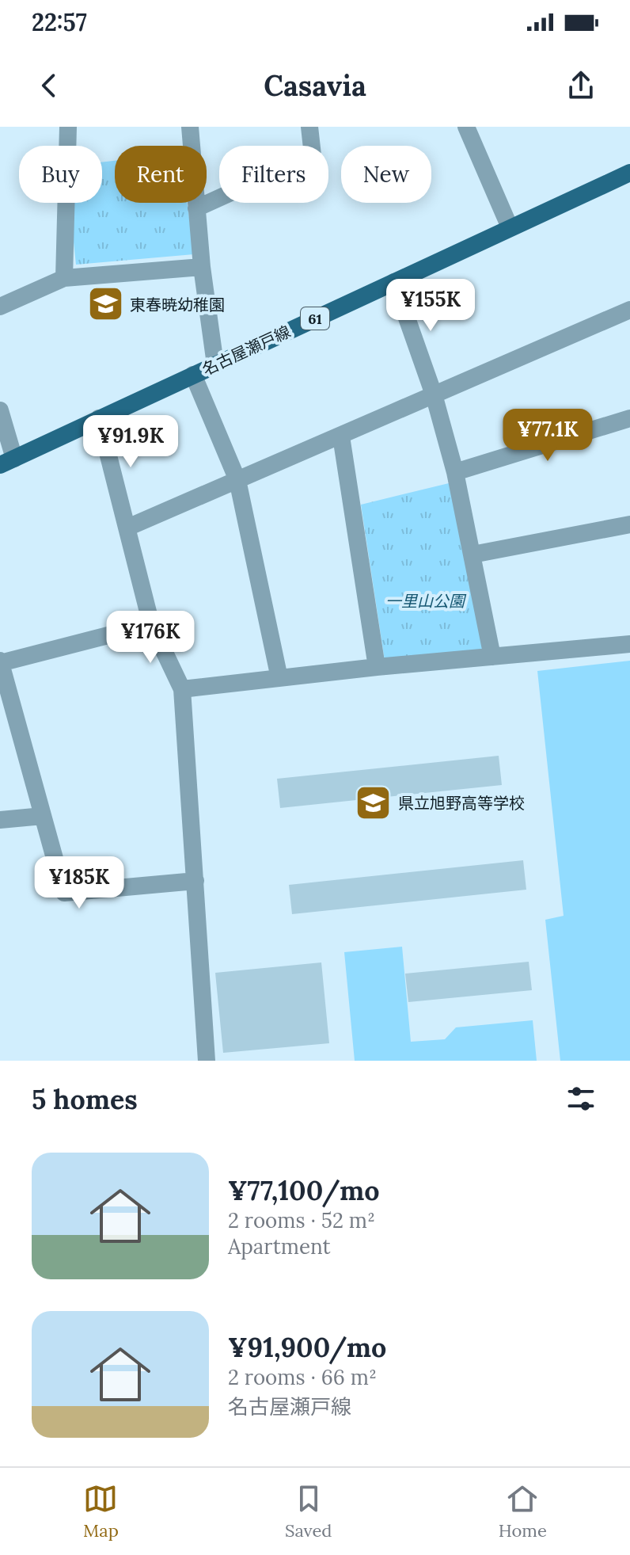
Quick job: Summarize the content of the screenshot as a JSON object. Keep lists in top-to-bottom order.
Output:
{
  "streets": {
    "main road": ["61", "名古屋瀬戸線"]
  },
  "parks": ["一里山公園"],
  "places": {
    "school or university": ["東春暁幼稚園", "県立旭野高等学校"]
  },
  "page": {
    "status": "22:57",
    "header": "Casavia",
    "chip": [
      "Buy",
      "Rent",
      "Filters",
      "New"
    ],
    "price": [
      "¥155K",
      "¥77.1K",
      "¥91.9K",
      "¥176K",
      "¥185K"
    ],
    "heading": "5 homes",
    "list": [
      {
        "name": "¥77,100/mo",
        "note": "2 rooms · 52 m² · Apartment"
      },
      {
        "name": "¥91,900/mo",
        "note": "2 rooms · 66 m² · 名古屋瀬戸線"
      }
    ],
    "tabs": ["Map", "Saved", "Home"]
  }
}
